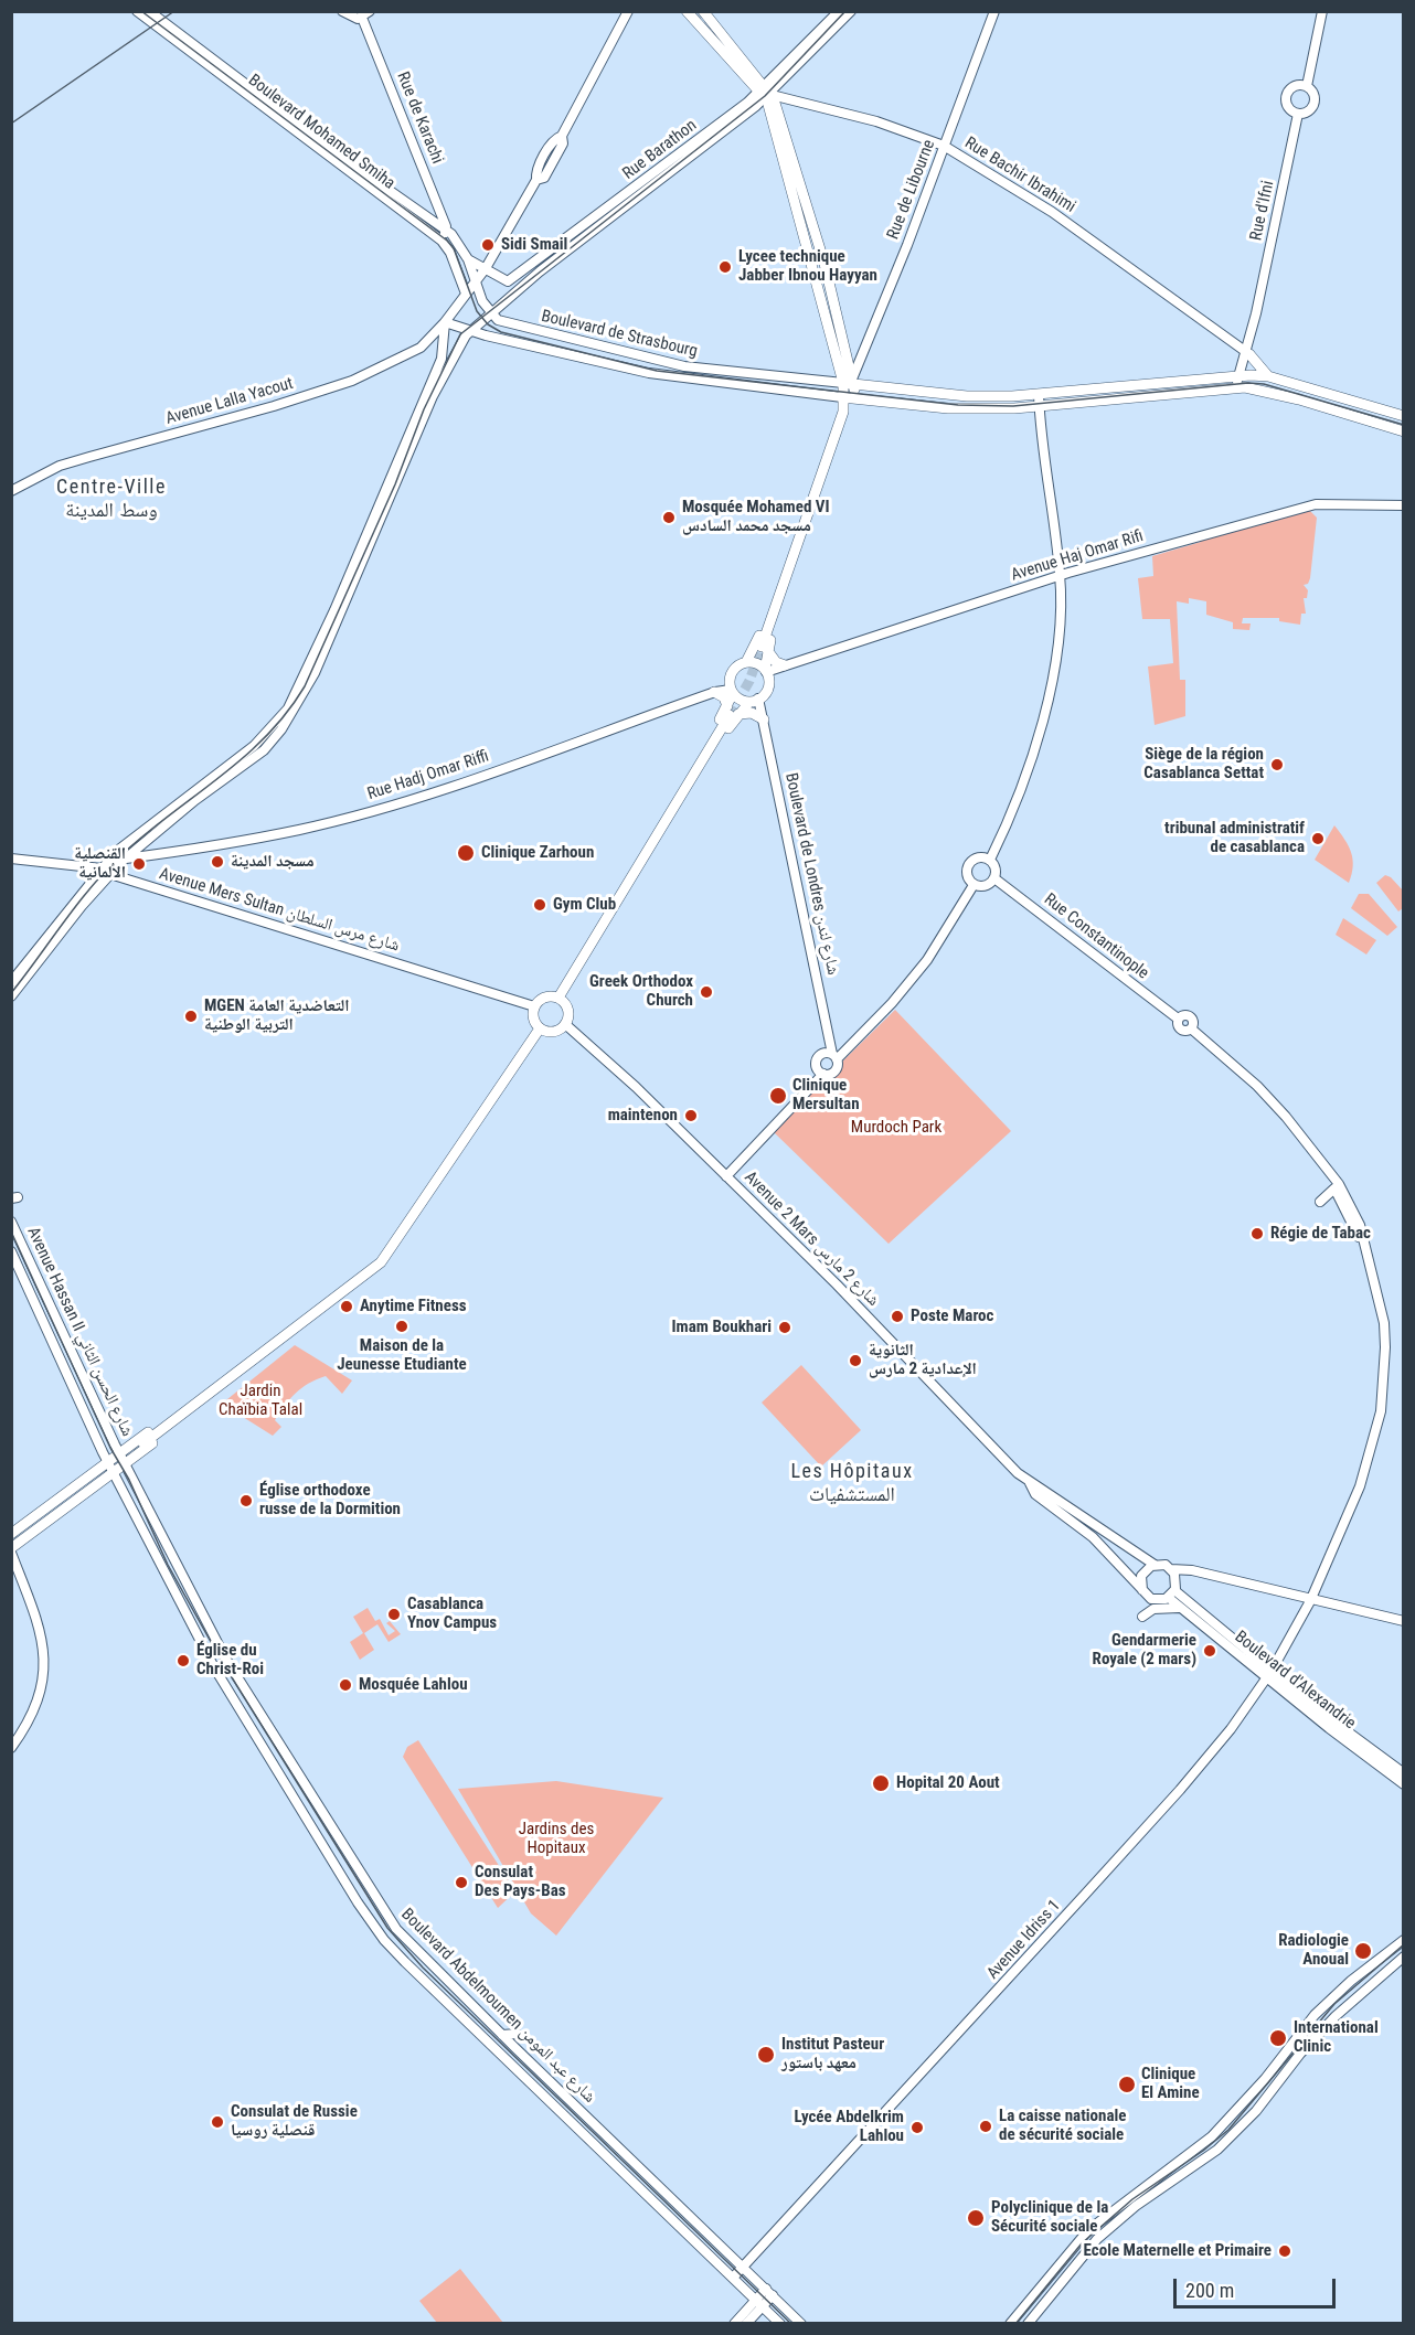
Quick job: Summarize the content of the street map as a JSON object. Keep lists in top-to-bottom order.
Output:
{
  "streets": {
    "street": [
      "Rue de Karachi",
      "Boulevard Mohamed Smiha",
      "Rue Barathon",
      "Rue Bachir Ibrahimi",
      "Rue de Libourne",
      "Rue d'Ifni",
      "Boulevard de Strasbourg",
      "Avenue Lalla Yacout",
      "Avenue Haj Omar Rifi",
      "Rue Hadj Omar Riffi",
      "Boulevard de Londres شارع لندن",
      "Avenue Mers Sultan شارع مرس السلطان",
      "Rue Constantinople",
      "Avenue 2 Mars شارع 2 مارس",
      "Avenue Hassan II شارع الحسن الثاني",
      "Boulevard d'Alexandrie",
      "Avenue Idriss 1",
      "Boulevard Abdelmoumen شارع عبد المومن"
    ]
  },
  "crossings": [
    ["Rue de Karachi", "Boulevard Mohamed Smiha"],
    ["Boulevard Mohamed Smiha", "Rue Barathon"],
    ["Boulevard Mohamed Smiha", "Avenue Lalla Yacout"],
    ["Rue Barathon", "Rue Bachir Ibrahimi"],
    ["Rue Barathon", "Avenue Lalla Yacout"],
    ["Rue Bachir Ibrahimi", "Rue de Libourne"],
    ["Rue Bachir Ibrahimi", "Rue d'Ifni"],
    ["Boulevard de Strasbourg", "Avenue Lalla Yacout"],
    ["Avenue Haj Omar Rifi", "Rue Hadj Omar Riffi"],
    ["Avenue Haj Omar Rifi", "Boulevard de Londres شارع لندن"],
    ["Rue Hadj Omar Riffi", "Boulevard de Londres شارع لندن"],
    ["Avenue Mers Sultan شارع مرس السلطان", "Avenue 2 Mars شارع 2 مارس"],
    ["Avenue 2 Mars شارع 2 مارس", "Boulevard d'Alexandrie"],
    ["Avenue Hassan II شارع الحسن الثاني", "Boulevard Abdelmoumen شارع عبد المومن"],
    ["Boulevard d'Alexandrie", "Avenue Idriss 1"],
    ["Avenue Idriss 1", "Boulevard Abdelmoumen شارع عبد المومن"]
  ],
  "districts": ["Centre-Ville وسط المدينة", "Les Hôpitaux المستشفيات"],
  "parks": ["Murdoch Park", "Jardin Chaïbia Talal", "Jardins des Hopitaux"],
  "places": [
    "Sidi Smail",
    "Lycee technique Jabber Ibnou Hayyan",
    "Mosquée Mohamed VI مسجد محمد السادس",
    "Siège de la région Casablanca Settat",
    "tribunal administratif de casablanca",
    "Clinique Zarhoun",
    "مسجد المدينة",
    "القنصلية الألمانية",
    "Gym Club",
    "Greek Orthodox Church",
    "MGEN التعاضدية العامة التربية الوطنية",
    "Clinique Mersultan",
    "maintenon",
    "Régie de Tabac",
    "Anytime Fitness",
    "Poste Maroc",
    "Maison de la Jeunesse Etudiante",
    "Imam Boukhari",
    "الثانوية الإعدادية 2 مارس",
    "Église orthodoxe russe de la Dormition",
    "Casablanca Ynov Campus",
    "Gendarmerie Royale (2 mars)",
    "Église du Christ-Roi",
    "Mosquée Lahlou",
    "Hopital 20 Aout",
    "Consulat Des Pays-Bas",
    "Radiologie Anoual",
    "International Clinic",
    "Institut Pasteur معهد باستور",
    "Clinique El Amine",
    "Consulat de Russie قنصلية روسيا",
    "La caisse nationale de sécurité sociale",
    "Lycée Abdelkrim Lahlou",
    "Polyclinique de la Sécurité sociale",
    "Ecole Maternelle et Primaire"
  ],
  "scale_bar": "200 m"
}
